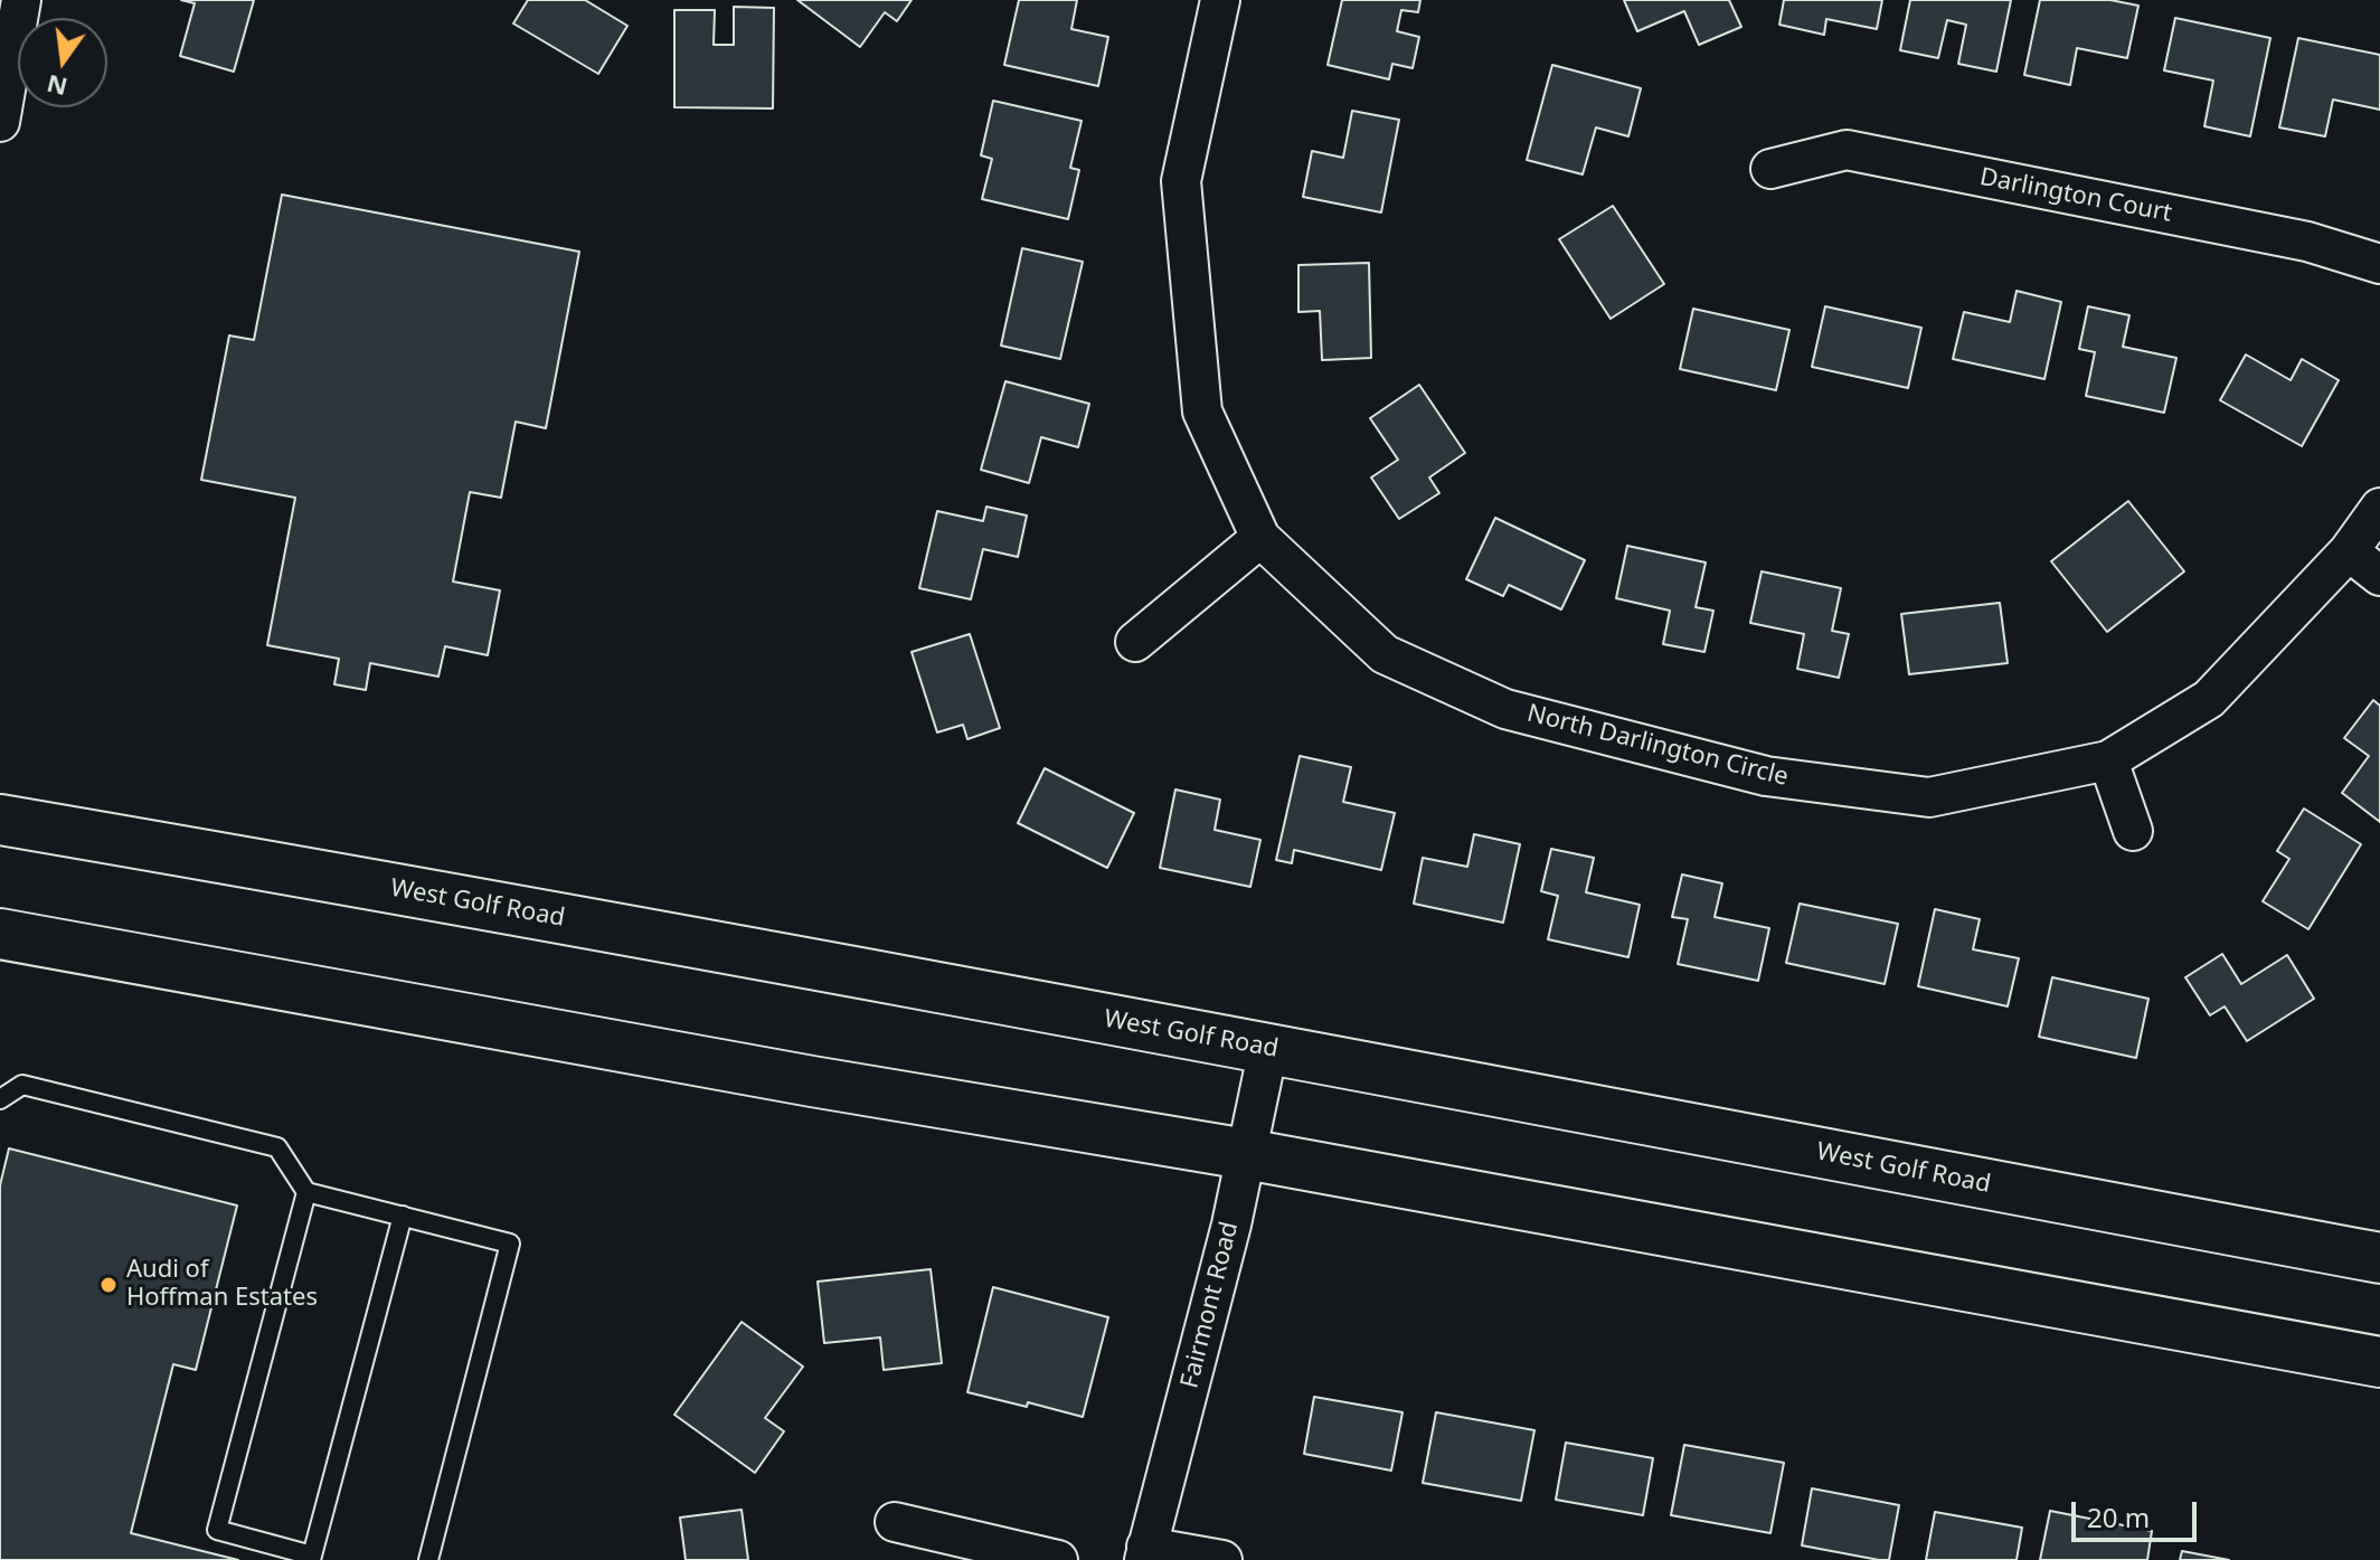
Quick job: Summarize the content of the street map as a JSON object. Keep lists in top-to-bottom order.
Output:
{
  "streets": {
    "main road": ["West Golf Road"],
    "street": ["Darlington Court", "North Darlington Circle", "Fairmont Road"]
  },
  "crossings": [
    ["West Golf Road", "Fairmont Road"]
  ],
  "places": ["Audi of Hoffman Estates"],
  "scale_bar": "20 m",
  "north": "bottom"
}
